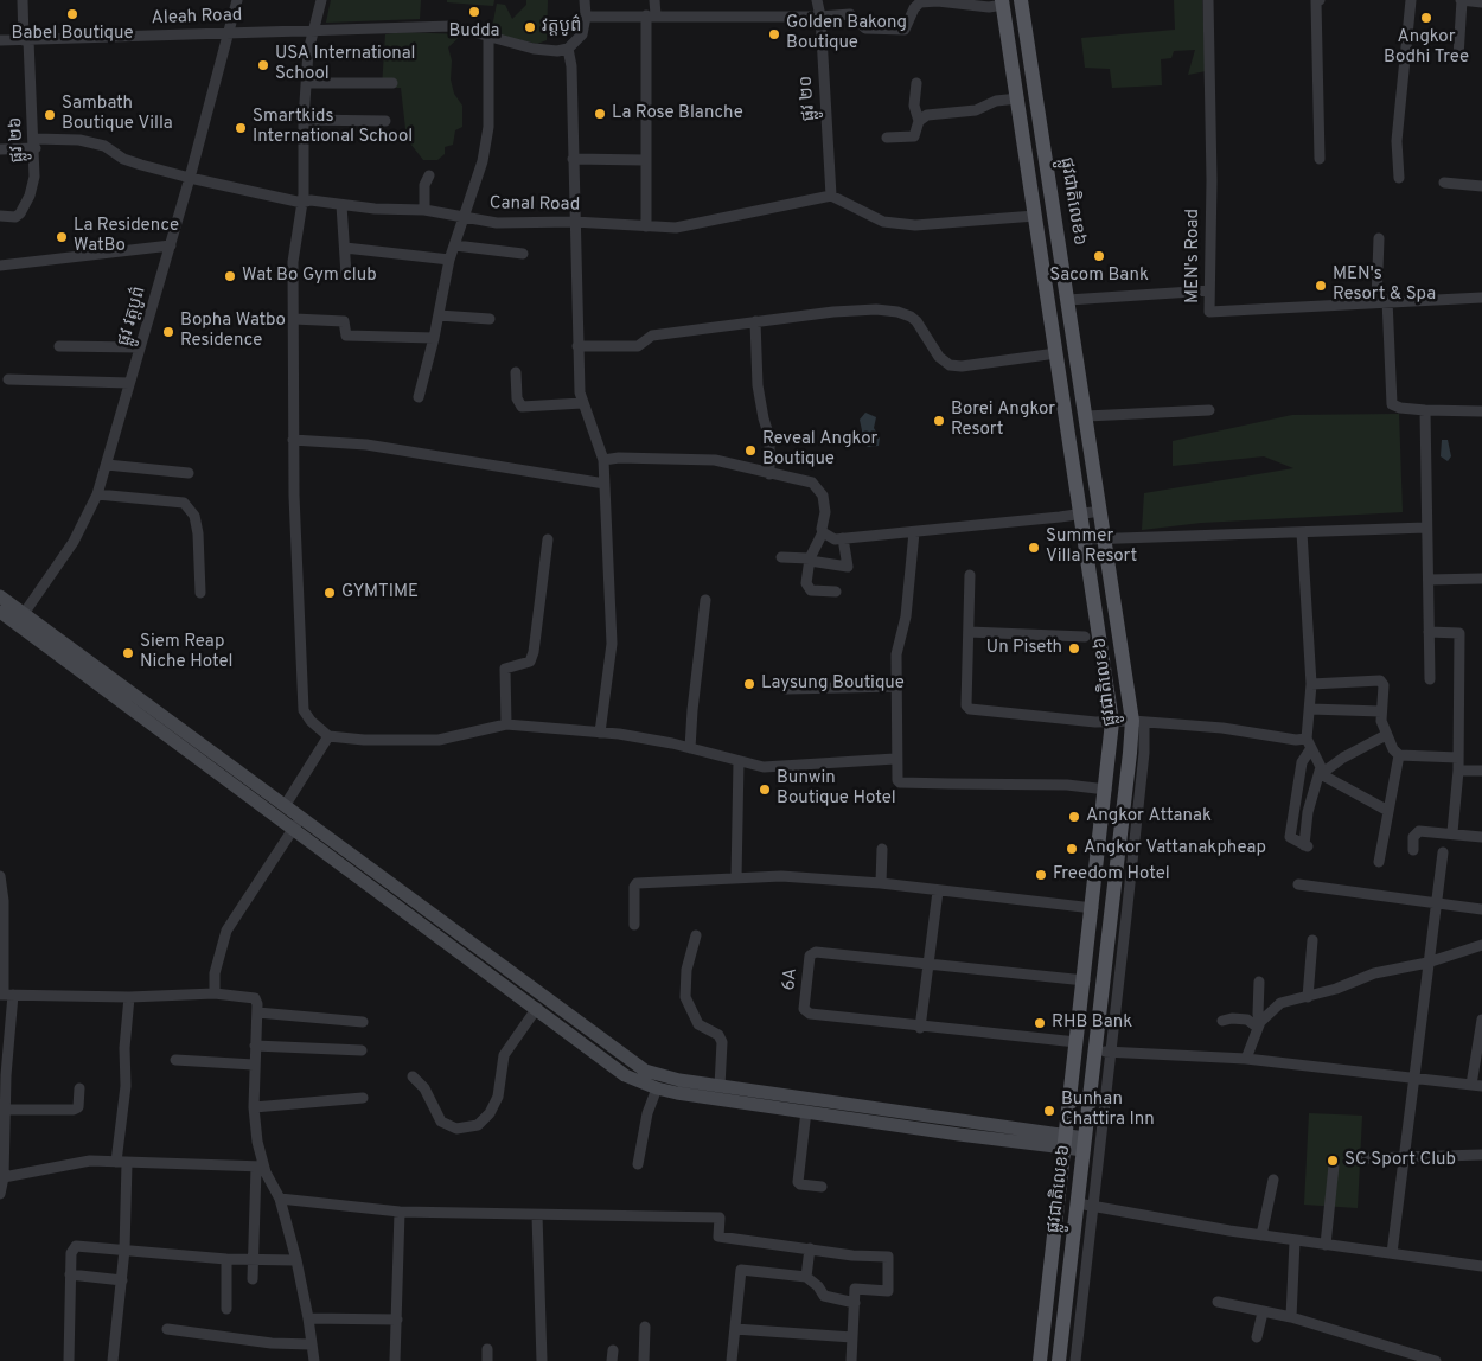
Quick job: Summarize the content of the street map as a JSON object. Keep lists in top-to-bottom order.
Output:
{
  "streets": {
    "main road": ["ផ្លូវជាតិលេខ៦"],
    "street": [
      "Aleah Road",
      "ផ្លូវ ២០",
      "ផ្លូវ ២៦",
      "Canal Road",
      "MEN's Road",
      "ផ្លូវ វត្តបូព៌",
      "6A"
    ]
  },
  "crossings": [
    ["Aleah Road", "ផ្លូវ ២៦"],
    ["Aleah Road", "ផ្លូវ វត្តបូព៌"],
    ["ផ្លូវ ២០", "Canal Road"],
    ["ផ្លូវ ២៦", "Canal Road"],
    ["ផ្លូវជាតិលេខ៦", "6A"],
    ["Canal Road", "ផ្លូវ វត្តបូព៌"]
  ],
  "places": [
    "Budda",
    "Babel Boutique",
    "Angkor Bodhi Tree",
    "វត្តបូព៌",
    "Golden Bakong Boutique",
    "USA International School",
    "La Rose Blanche",
    "Sambath Boutique Villa",
    "Smartkids International School",
    "La Residence WatBo",
    "Sacom Bank",
    "Wat Bo Gym club",
    "MEN's Resort & Spa",
    "Bopha Watbo Residence",
    "Borei Angkor Resort",
    "Reveal Angkor Boutique",
    "Summer Villa Resort",
    "GYMTIME",
    "Un Piseth",
    "Siem Reap Niche Hotel",
    "Laysung Boutique",
    "Bunwin Boutique Hotel",
    "Angkor Attanak",
    "Angkor Vattanakpheap",
    "Freedom Hotel",
    "RHB Bank",
    "Bunhan Chattira Inn",
    "SC Sport Club"
  ]
}
